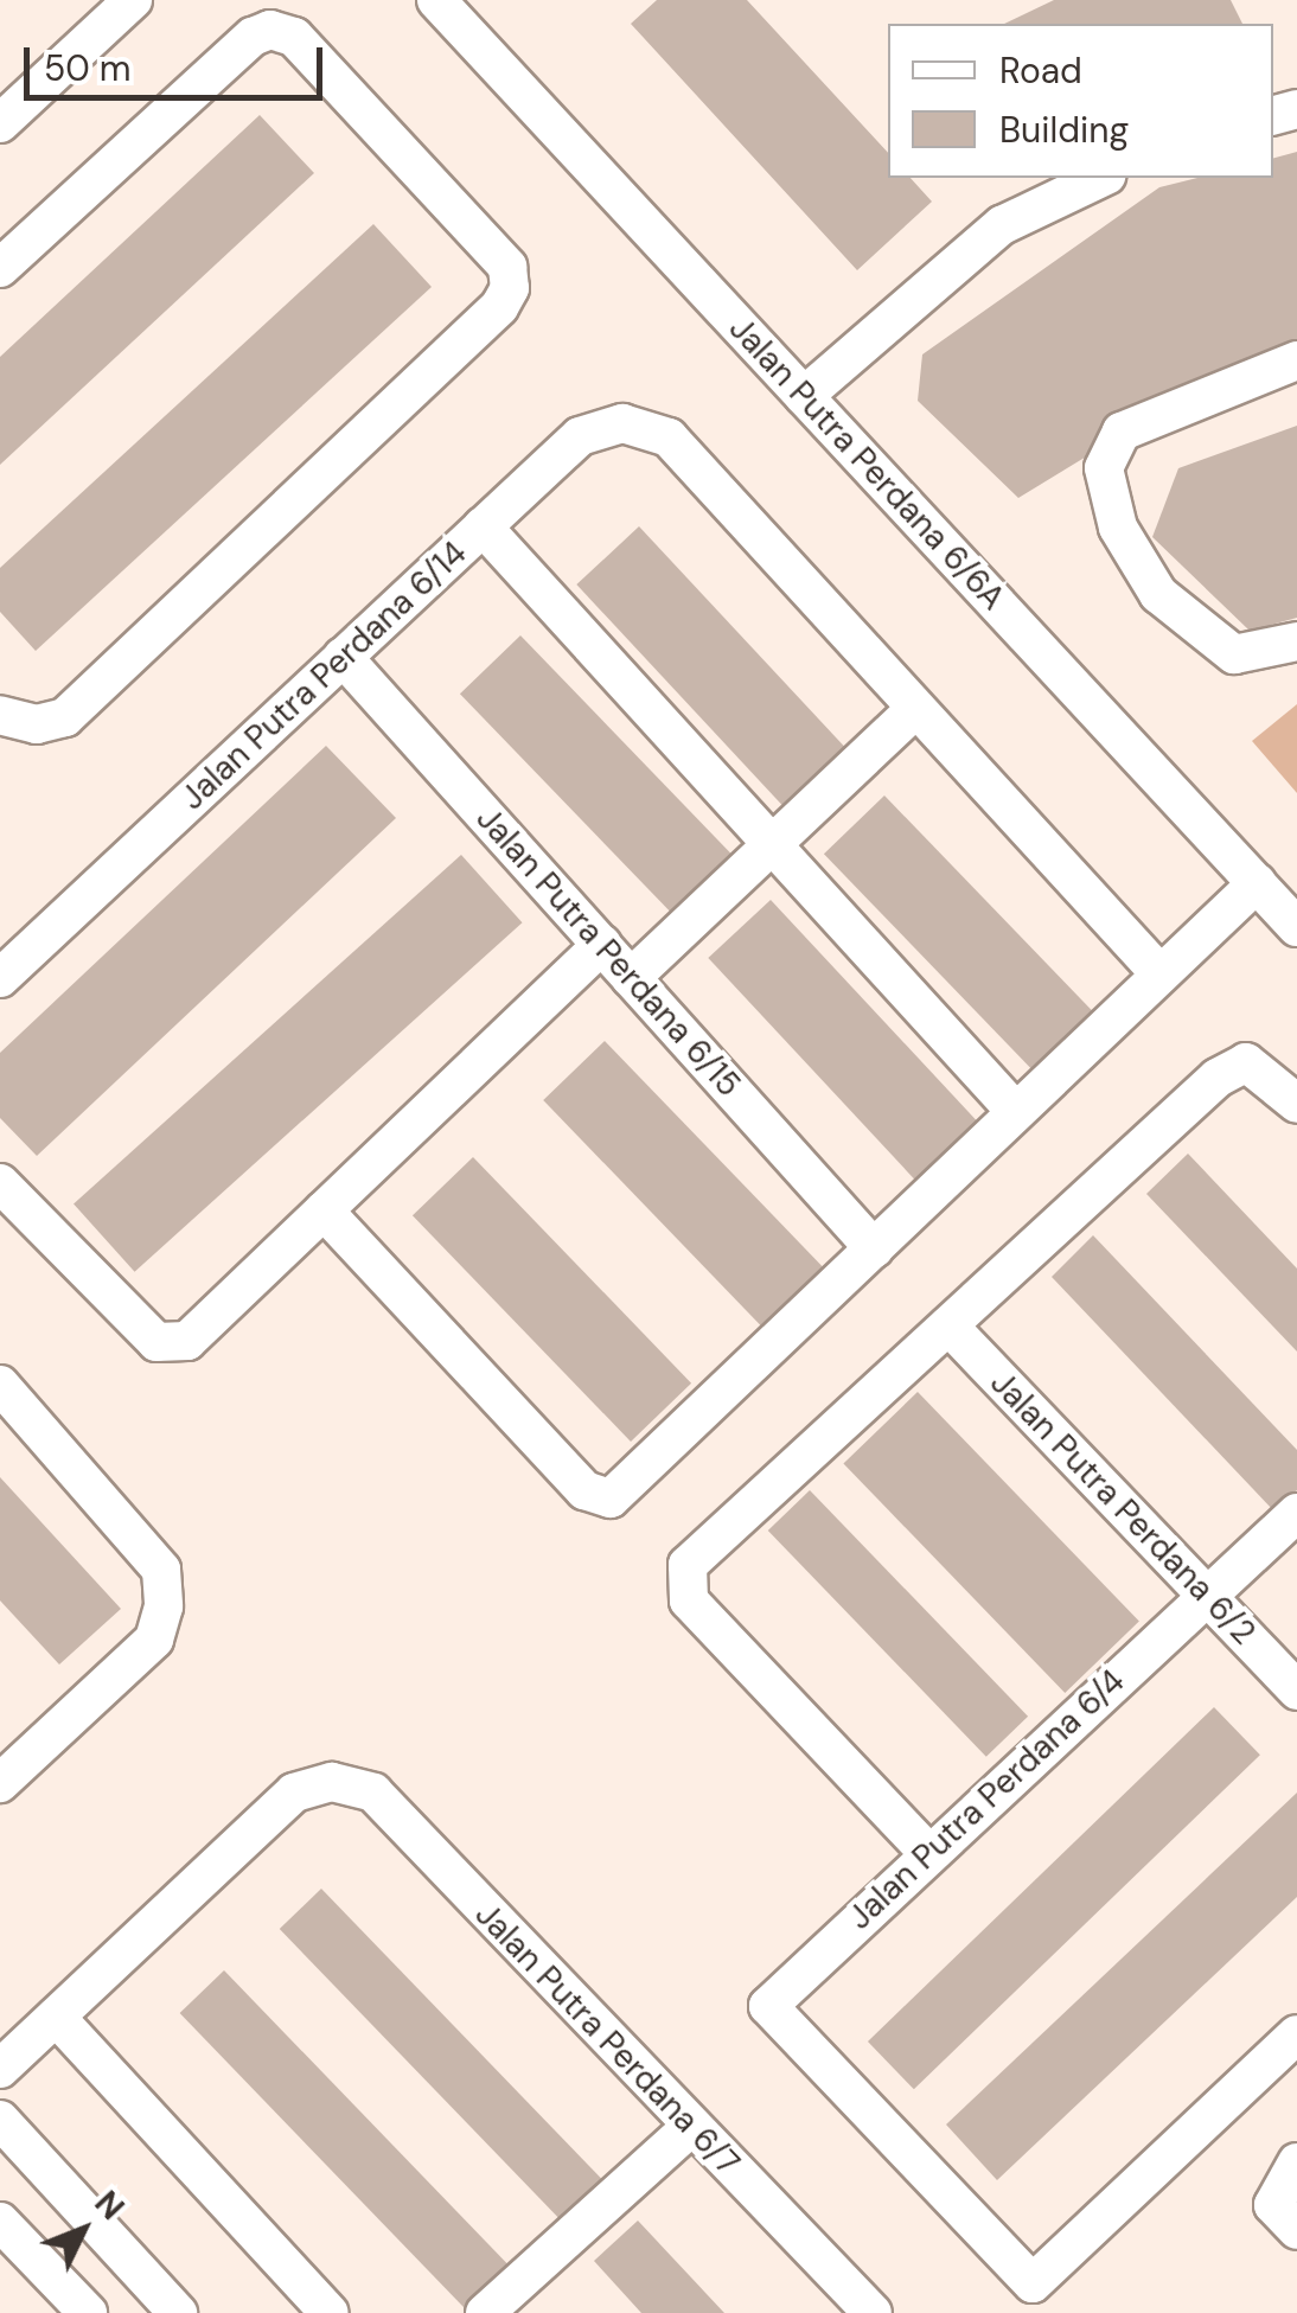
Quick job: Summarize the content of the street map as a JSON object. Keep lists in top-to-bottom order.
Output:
{
  "streets": {
    "street": [
      "Jalan Putra Perdana 6/6A",
      "Jalan Putra Perdana 6/14",
      "Jalan Putra Perdana 6/15",
      "Jalan Putra Perdana 6/2",
      "Jalan Putra Perdana 6/4",
      "Jalan Putra Perdana 6/7"
    ]
  },
  "crossings": [
    ["Jalan Putra Perdana 6/14", "Jalan Putra Perdana 6/15"],
    ["Jalan Putra Perdana 6/2", "Jalan Putra Perdana 6/4"]
  ],
  "legend": ["Road", "Building"],
  "scale_bar": "50 m",
  "north": "top right"
}
